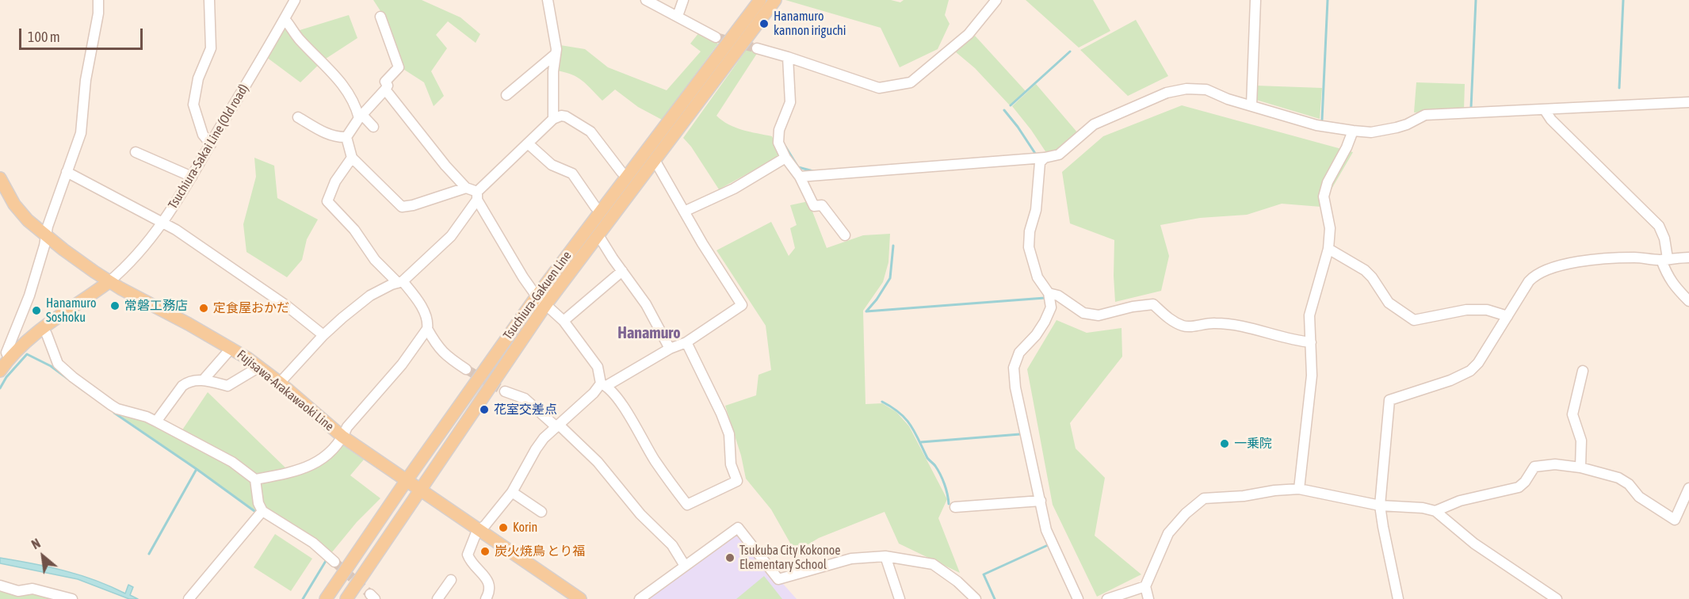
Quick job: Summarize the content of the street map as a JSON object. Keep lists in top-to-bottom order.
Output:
{
  "streets": {
    "main road": ["Tsuchiura-Gakuen Line", "Fujisawa-Arakawaoki Line"],
    "street": ["Tsuchiura-Sakai Line (Old road)"]
  },
  "crossings": [
    ["Tsuchiura-Sakai Line (Old road)", "Fujisawa-Arakawaoki Line"],
    ["Tsuchiura-Gakuen Line", "Fujisawa-Arakawaoki Line"]
  ],
  "districts": ["Hanamuro"],
  "places": [
    "Hanamuro kannon iriguchi",
    "常磐工務店",
    "定食屋おかだ",
    "Hanamuro Soshoku",
    "花室交差点",
    "一乗院",
    "Korin",
    "炭火焼鳥 とり福",
    "Tsukuba City Kokonoe Elementary School"
  ],
  "scale_bar": "100 m",
  "north": "top left"
}
